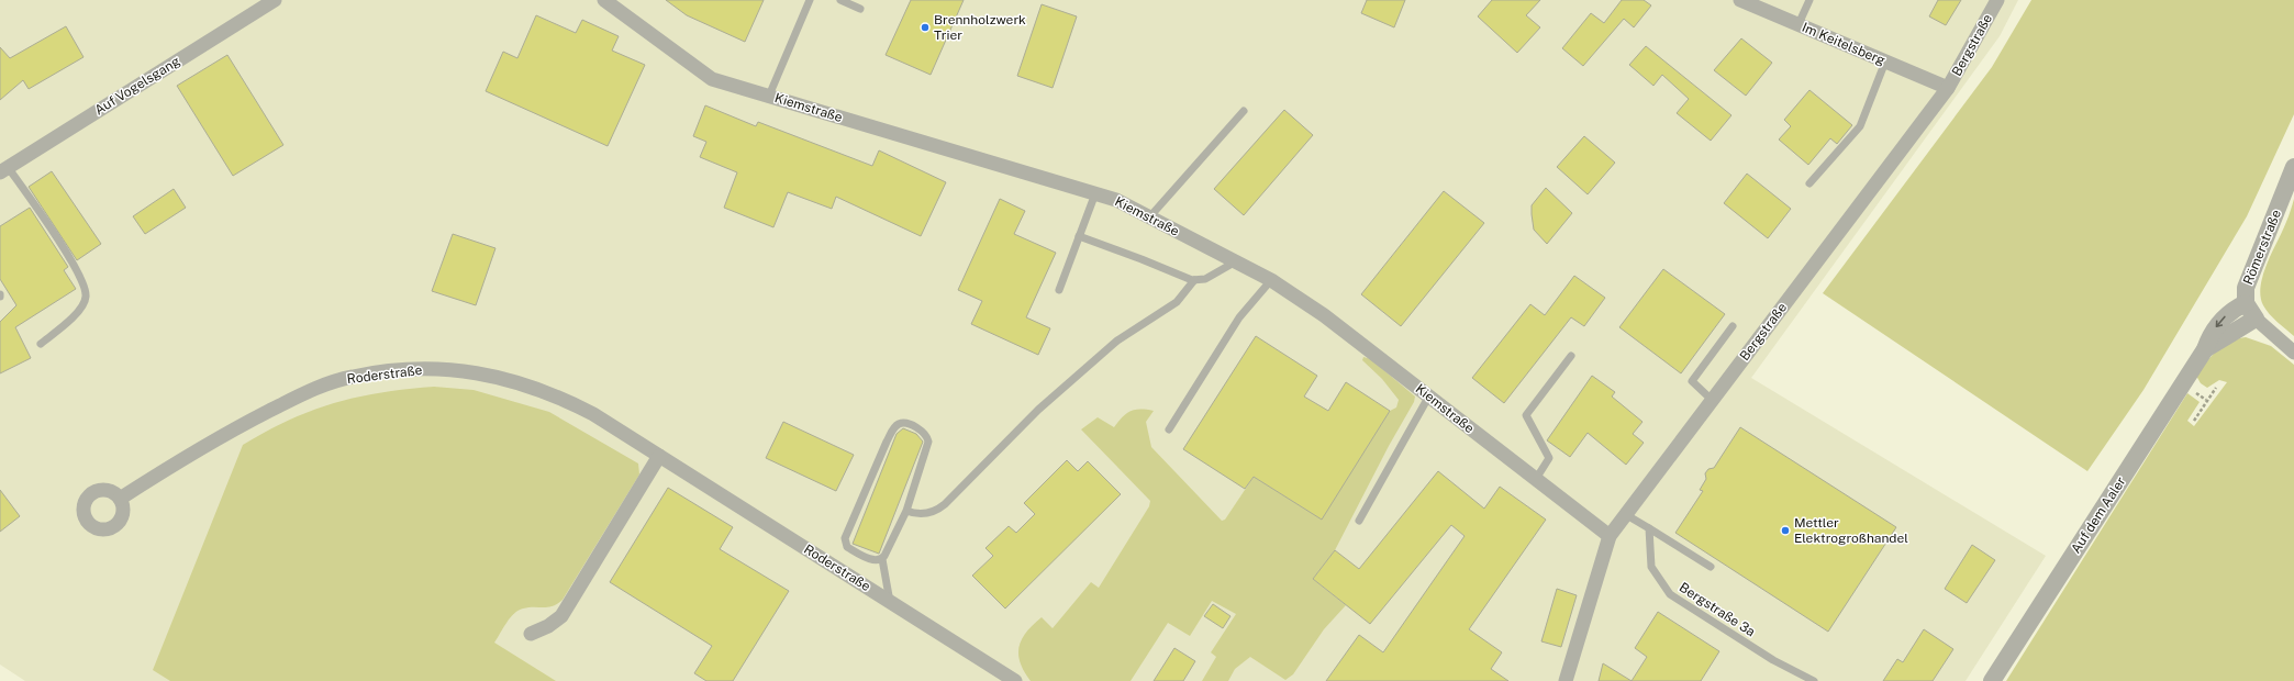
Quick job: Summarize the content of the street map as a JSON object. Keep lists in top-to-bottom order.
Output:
{
  "streets": {
    "street": [
      "Im Keitelsberg",
      "Bergstraße",
      "Auf Vogelsgang",
      "Kiemstraße",
      "Römerstraße",
      "Roderstraße",
      "Auf dem Aaler"
    ],
    "lane": ["Bergstraße 3a"]
  },
  "crossings": [
    ["Im Keitelsberg", "Bergstraße"],
    ["Bergstraße", "Kiemstraße"],
    ["Römerstraße", "Auf dem Aaler"]
  ],
  "places": ["Brennholzwerk Trier", "Mettler Elektrogroßhandel"]
}
